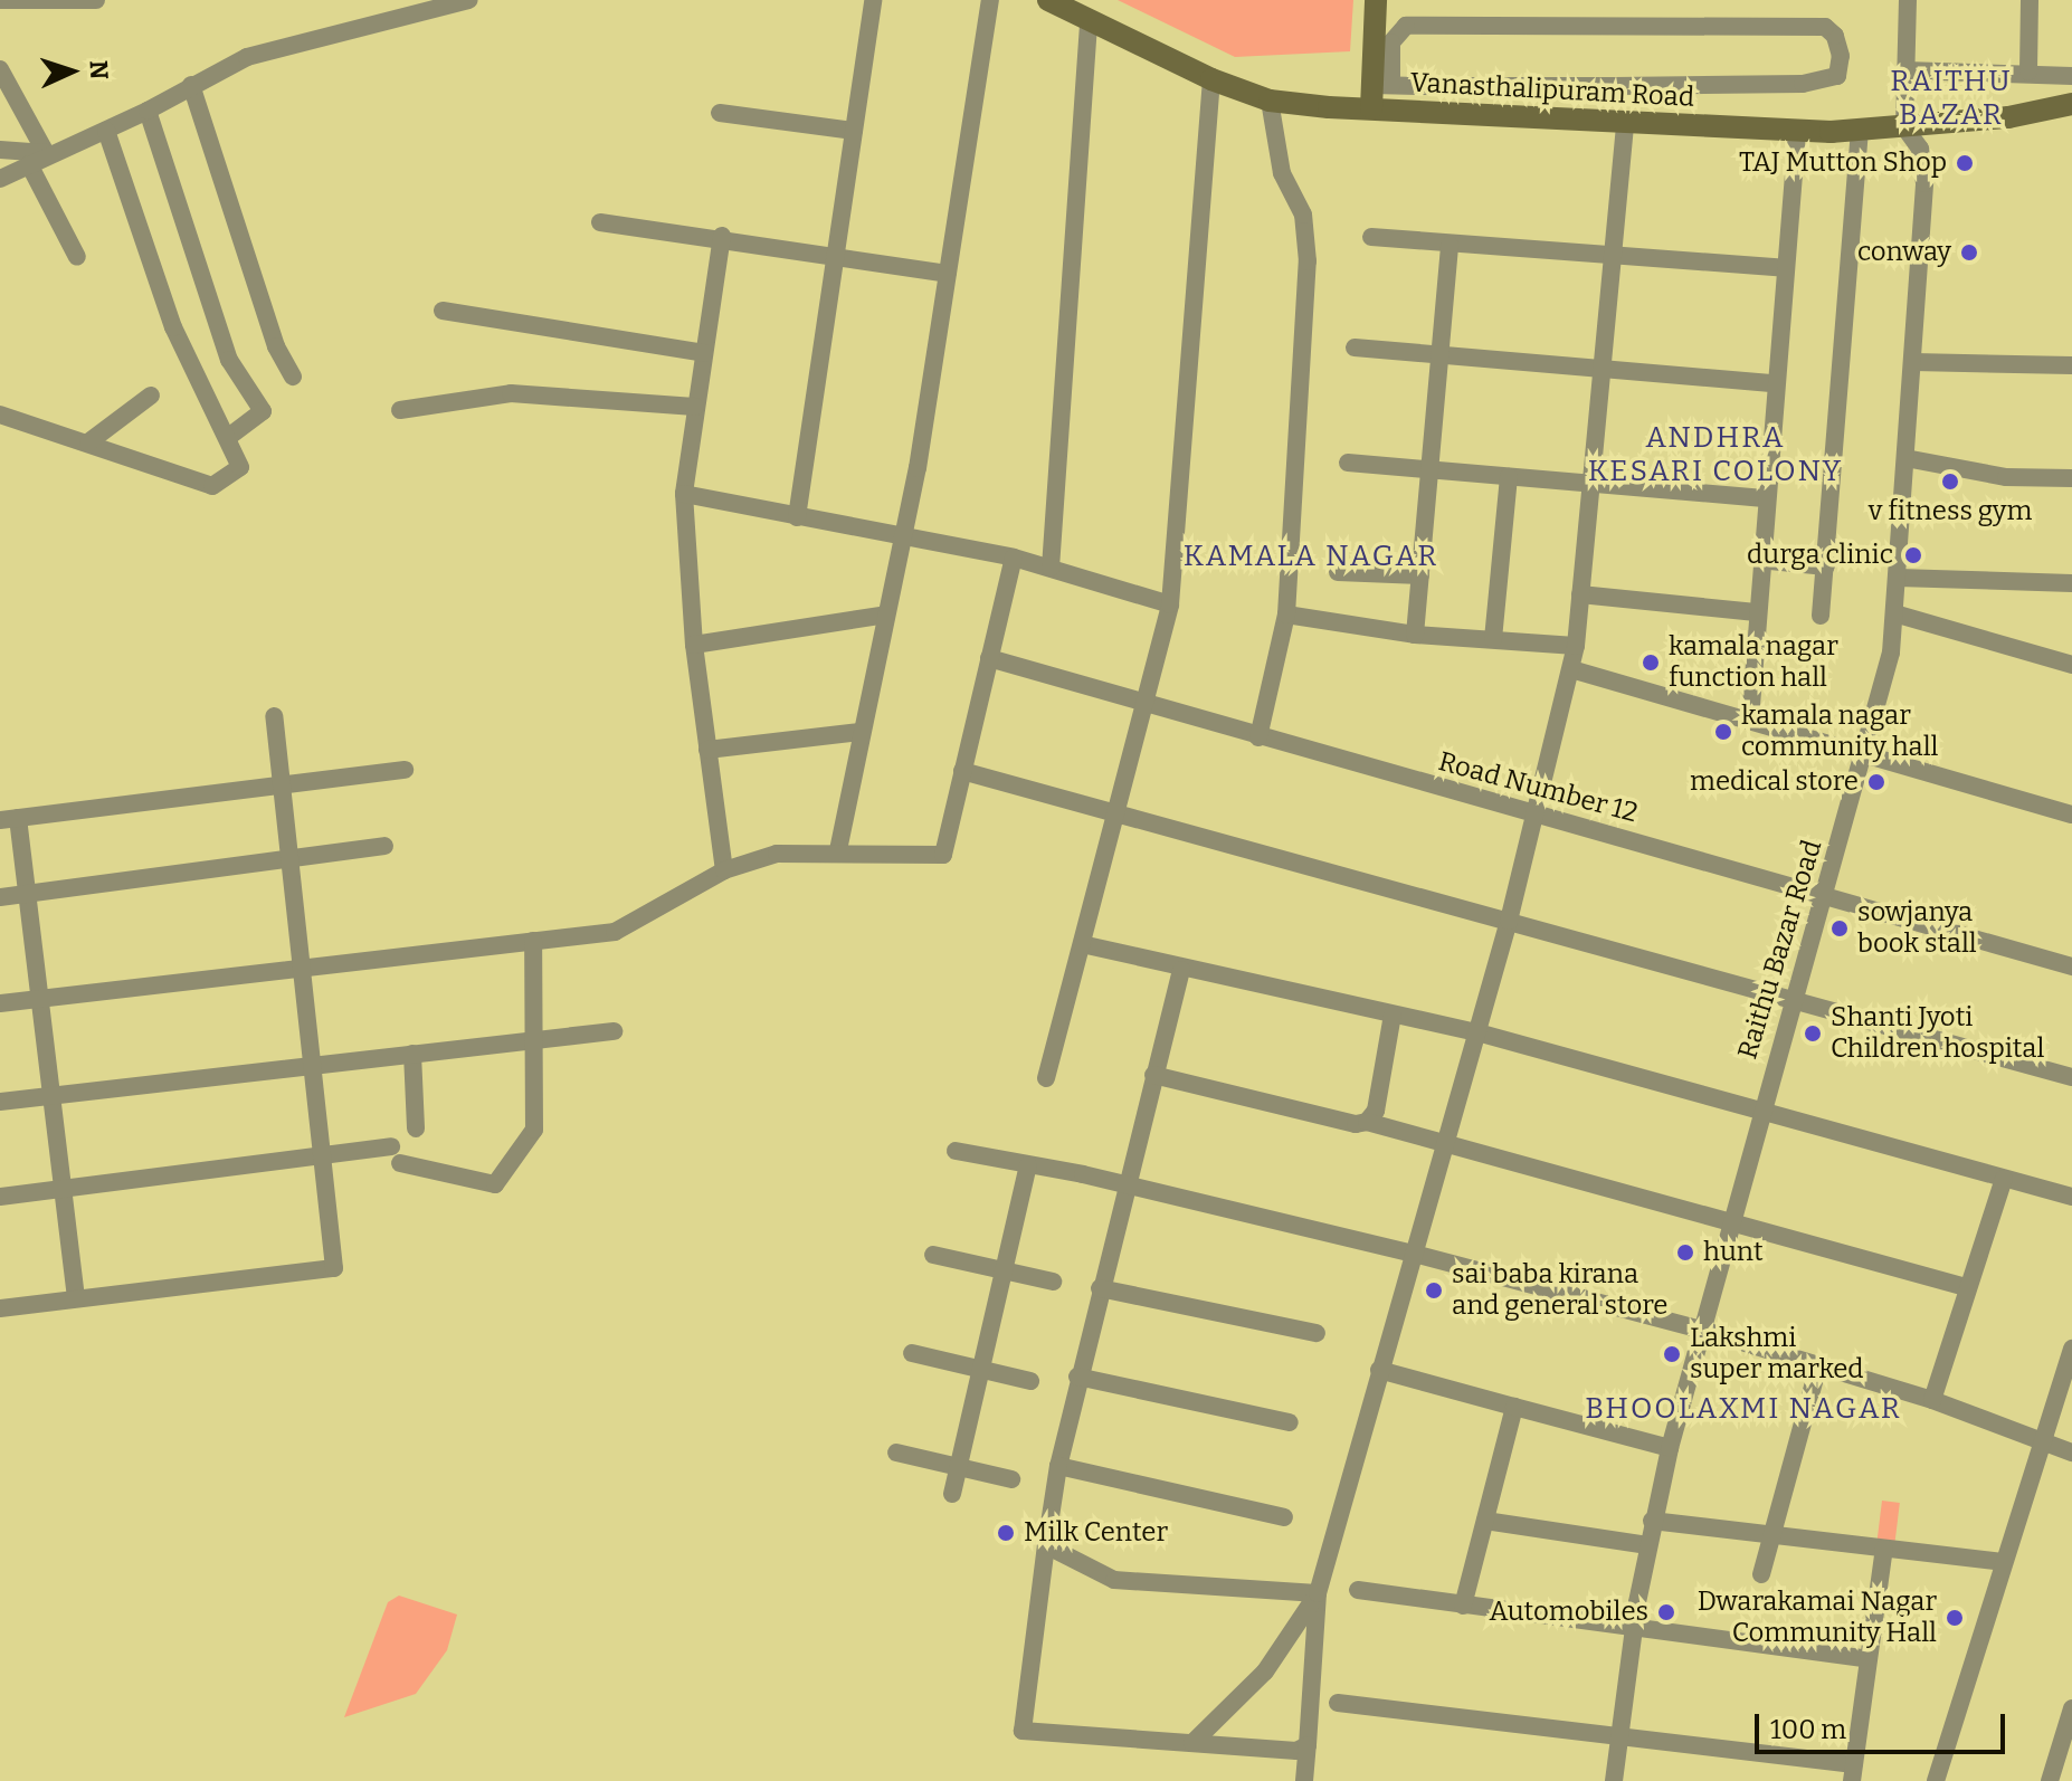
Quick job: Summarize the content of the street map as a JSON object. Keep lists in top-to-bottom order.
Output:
{
  "streets": {
    "street": ["Vanasthalipuram Road", "Road Number 12", "Raithu Bazar Road"]
  },
  "crossings": [
    ["Vanasthalipuram Road", "Raithu Bazar Road"],
    ["Road Number 12", "Raithu Bazar Road"]
  ],
  "districts": [
    "RAITHU BAZAR",
    "ANDHRA KESARI COLONY",
    "KAMALA NAGAR",
    "BHOOLAXMI NAGAR"
  ],
  "places": [
    "TAJ Mutton Shop",
    "conway",
    "v fitness gym",
    "durga clinic",
    "kamala nagar function hall",
    "kamala nagar community hall",
    "medical store",
    "sowjanya book stall",
    "Shanti Jyoti Children hospital",
    "hunt",
    "sai baba kirana and general store",
    "Lakshmi super marked",
    "Milk Center",
    "Automobiles",
    "Dwarakamai Nagar Community Hall"
  ],
  "scale_bar": "100 m",
  "north": "right"
}
